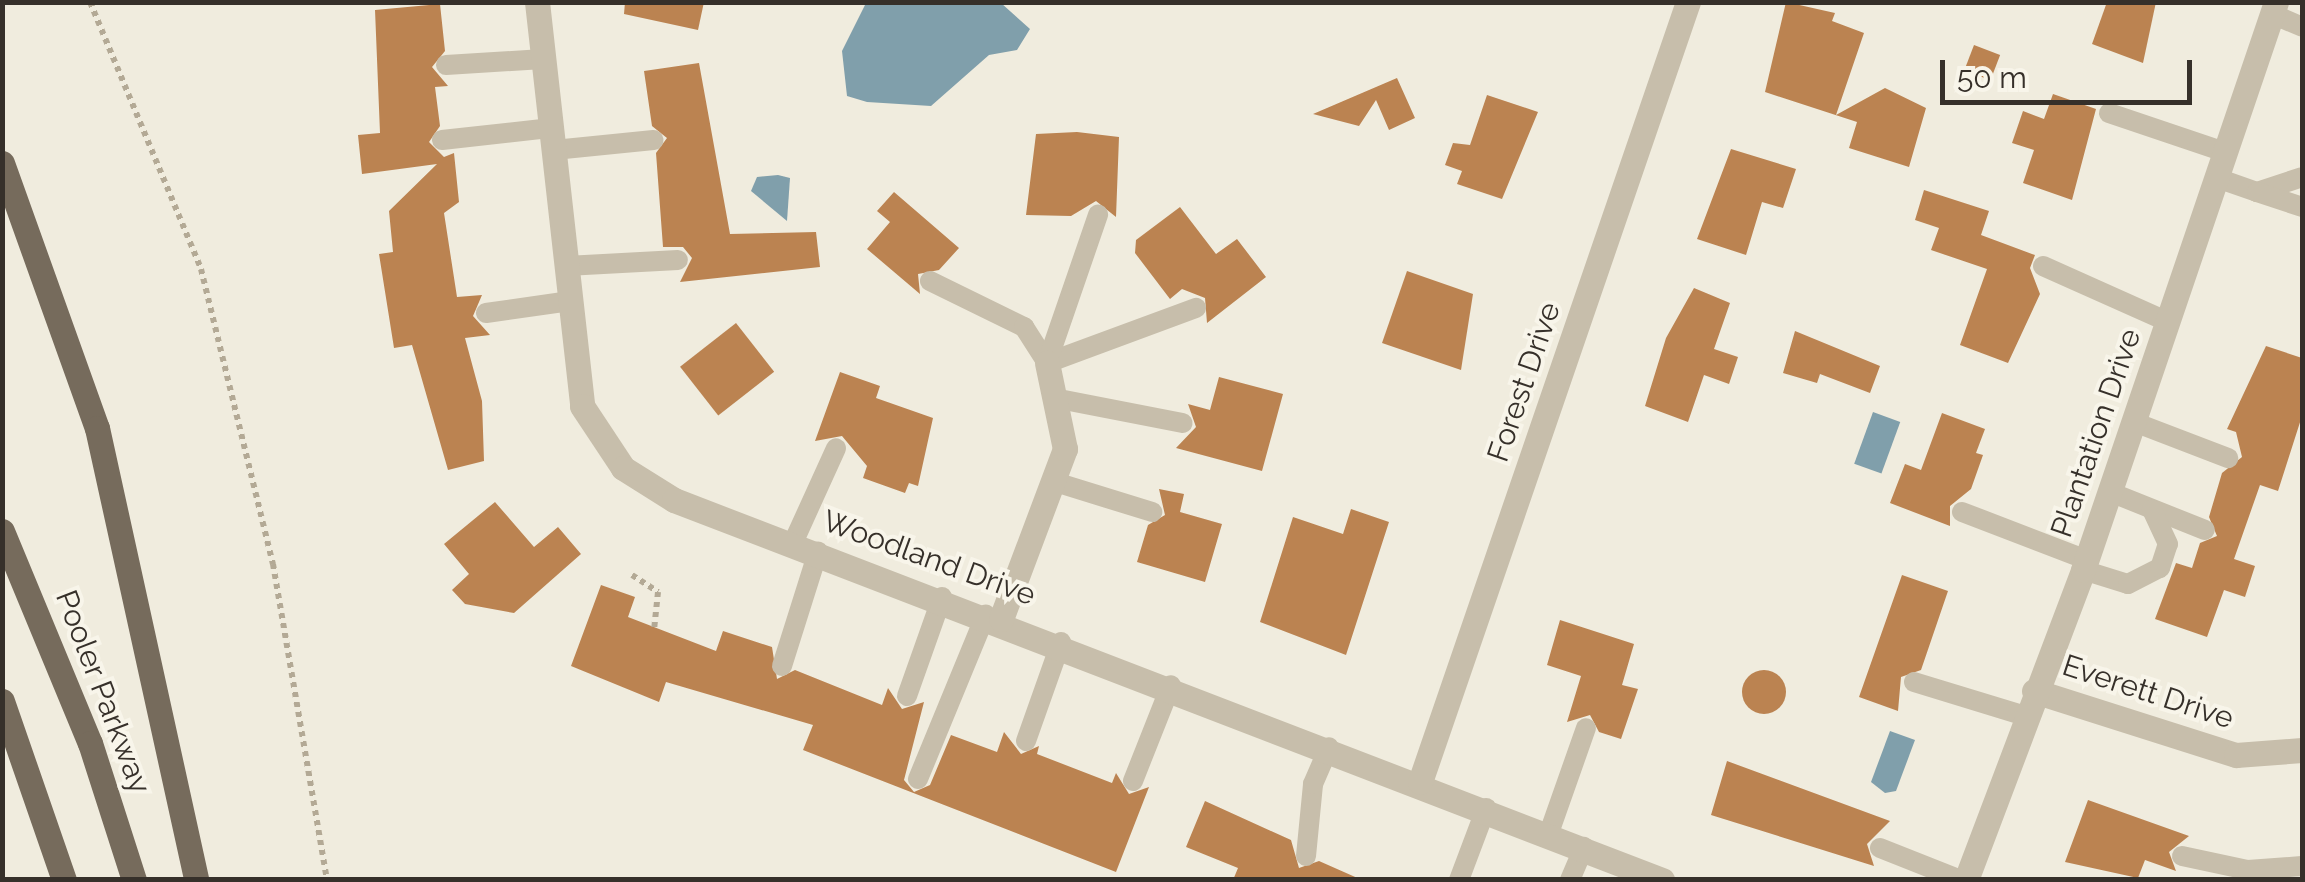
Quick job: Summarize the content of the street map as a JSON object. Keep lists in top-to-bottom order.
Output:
{
  "streets": {
    "main road": ["Pooler Parkway"],
    "street": [
      "Forest Drive",
      "Plantation Drive",
      "Woodland Drive",
      "Everett Drive"
    ]
  },
  "crossings": [
    ["Forest Drive", "Woodland Drive"],
    ["Plantation Drive", "Everett Drive"]
  ],
  "scale_bar": "50 m"
}
